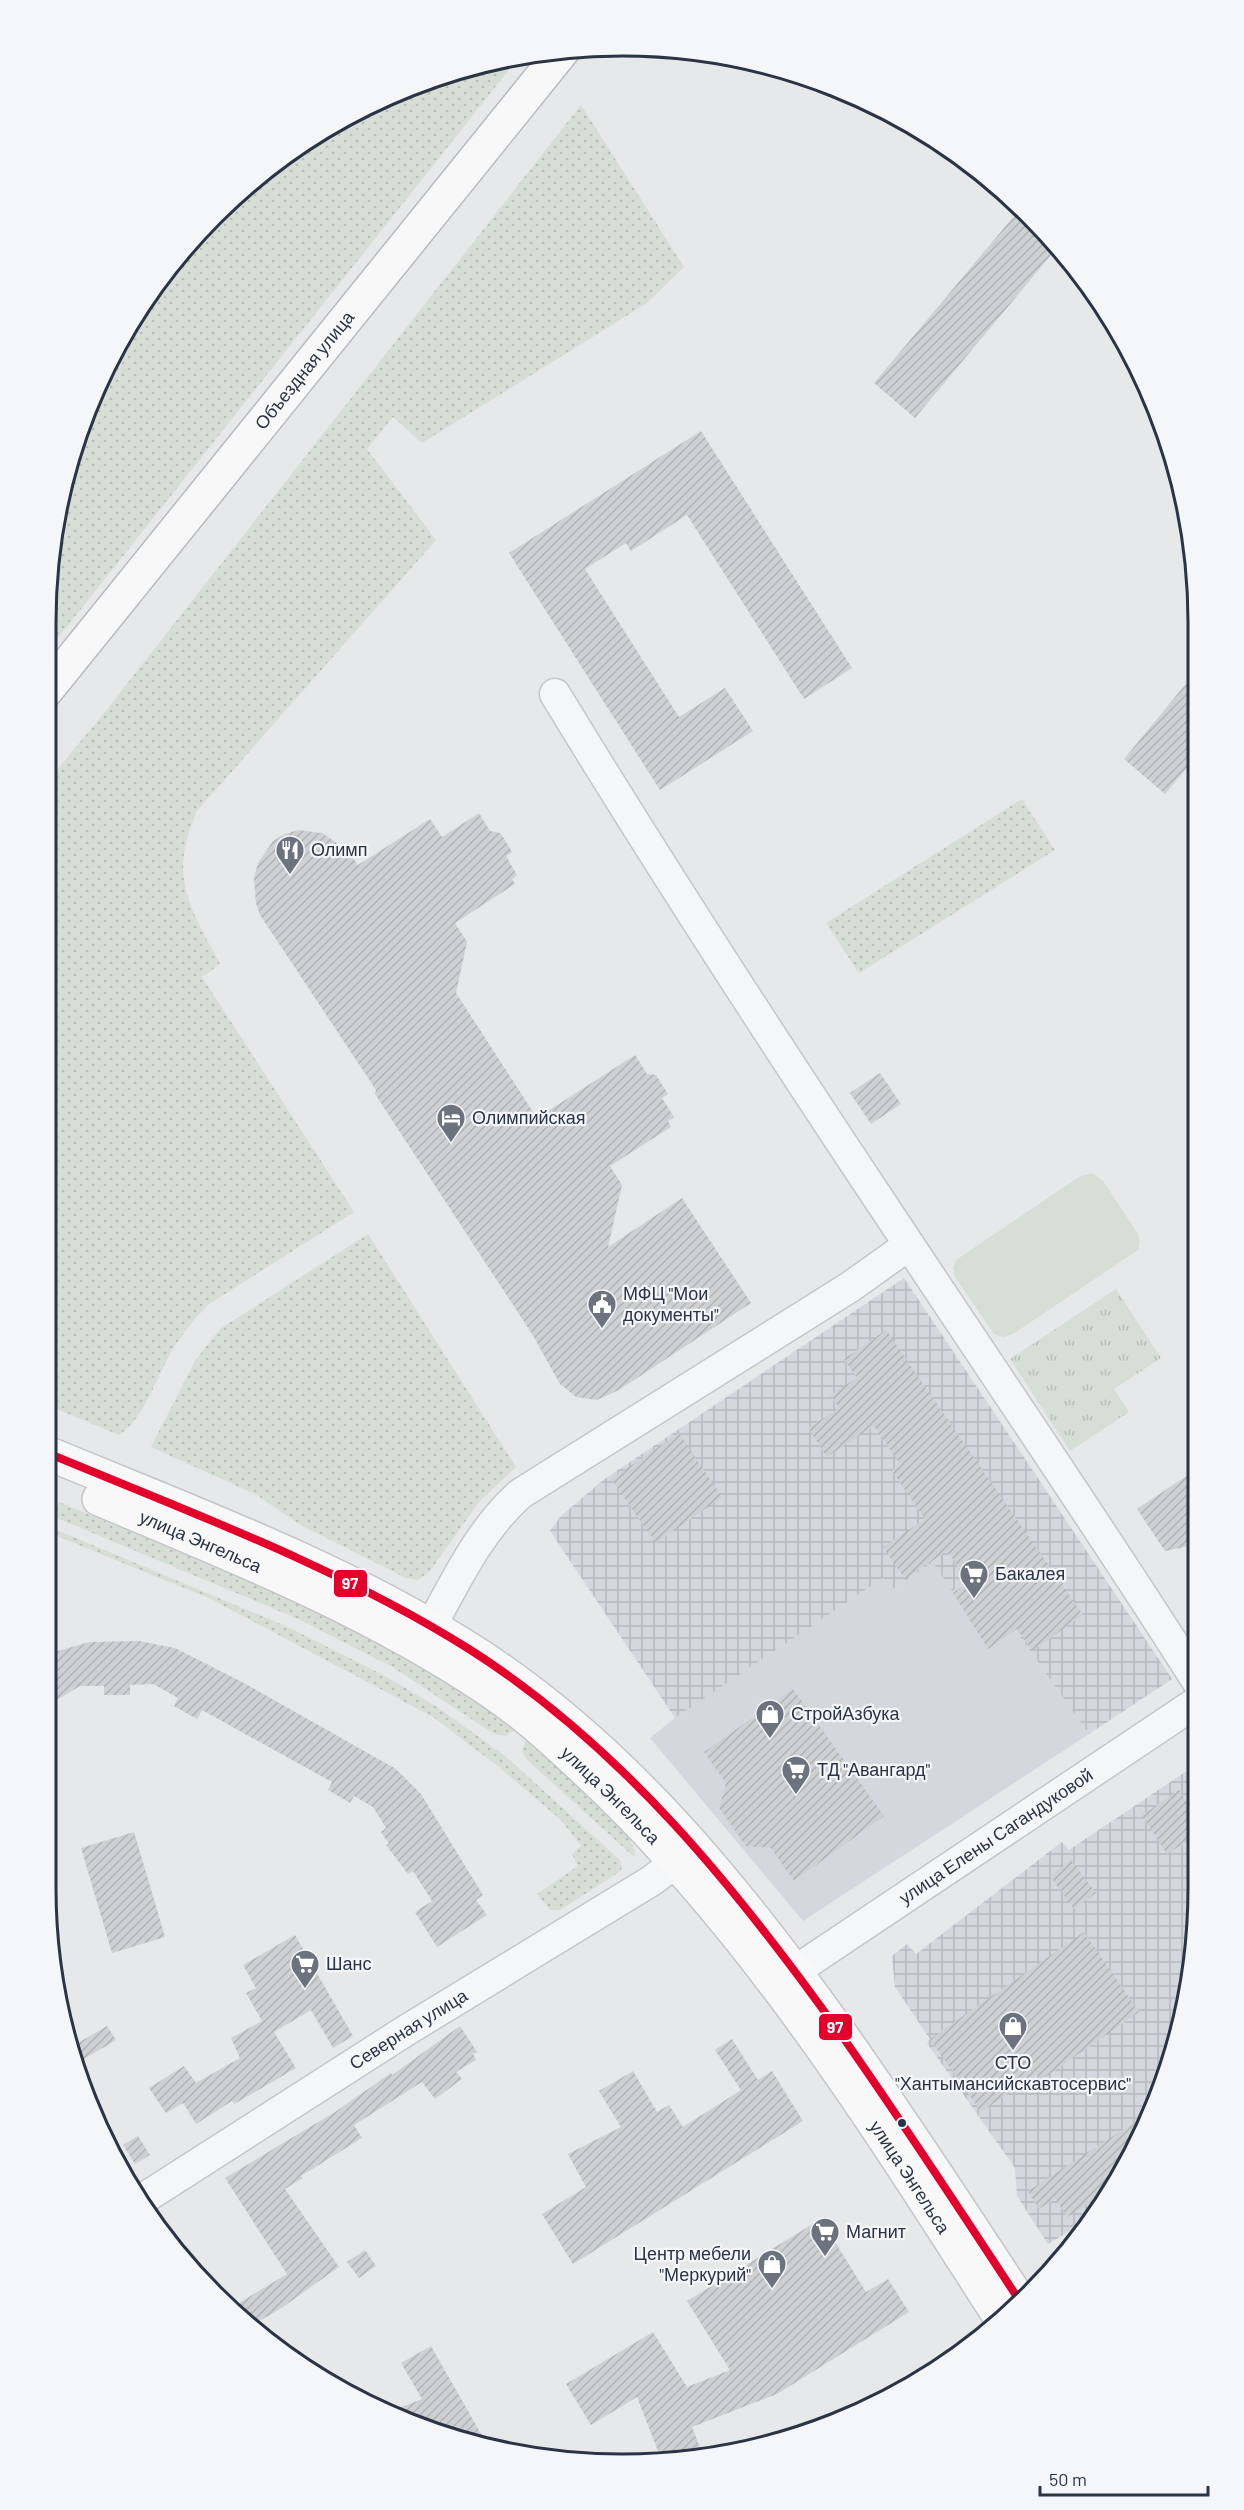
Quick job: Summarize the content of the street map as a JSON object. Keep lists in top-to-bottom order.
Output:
{
  "streets": {
    "main road": ["Объездная улица", "улица Энгельса"],
    "street": ["улица Елены Сагандуковой", "Северная улица"]
  },
  "crossings": [
    ["улица Энгельса", "улица Елены Сагандуковой"],
    ["улица Энгельса", "Северная улица"]
  ],
  "places": {
    "restaurant": ["Олимп"],
    "hotel": ["Олимпийская"],
    "public building": ["МФЦ \"Мои документы\""],
    "supermarket": [
      "Бакалея",
      "ТД \"Авангард\"",
      "Шанс",
      "Магнит"
    ],
    "shop": ["СтройАзбука", "СТО \"Хантымансийскавтосервис\"", "Центр мебели \"Меркурий\""]
  },
  "lines": ["transit line 97"],
  "scale_bar": "50 m"
}
